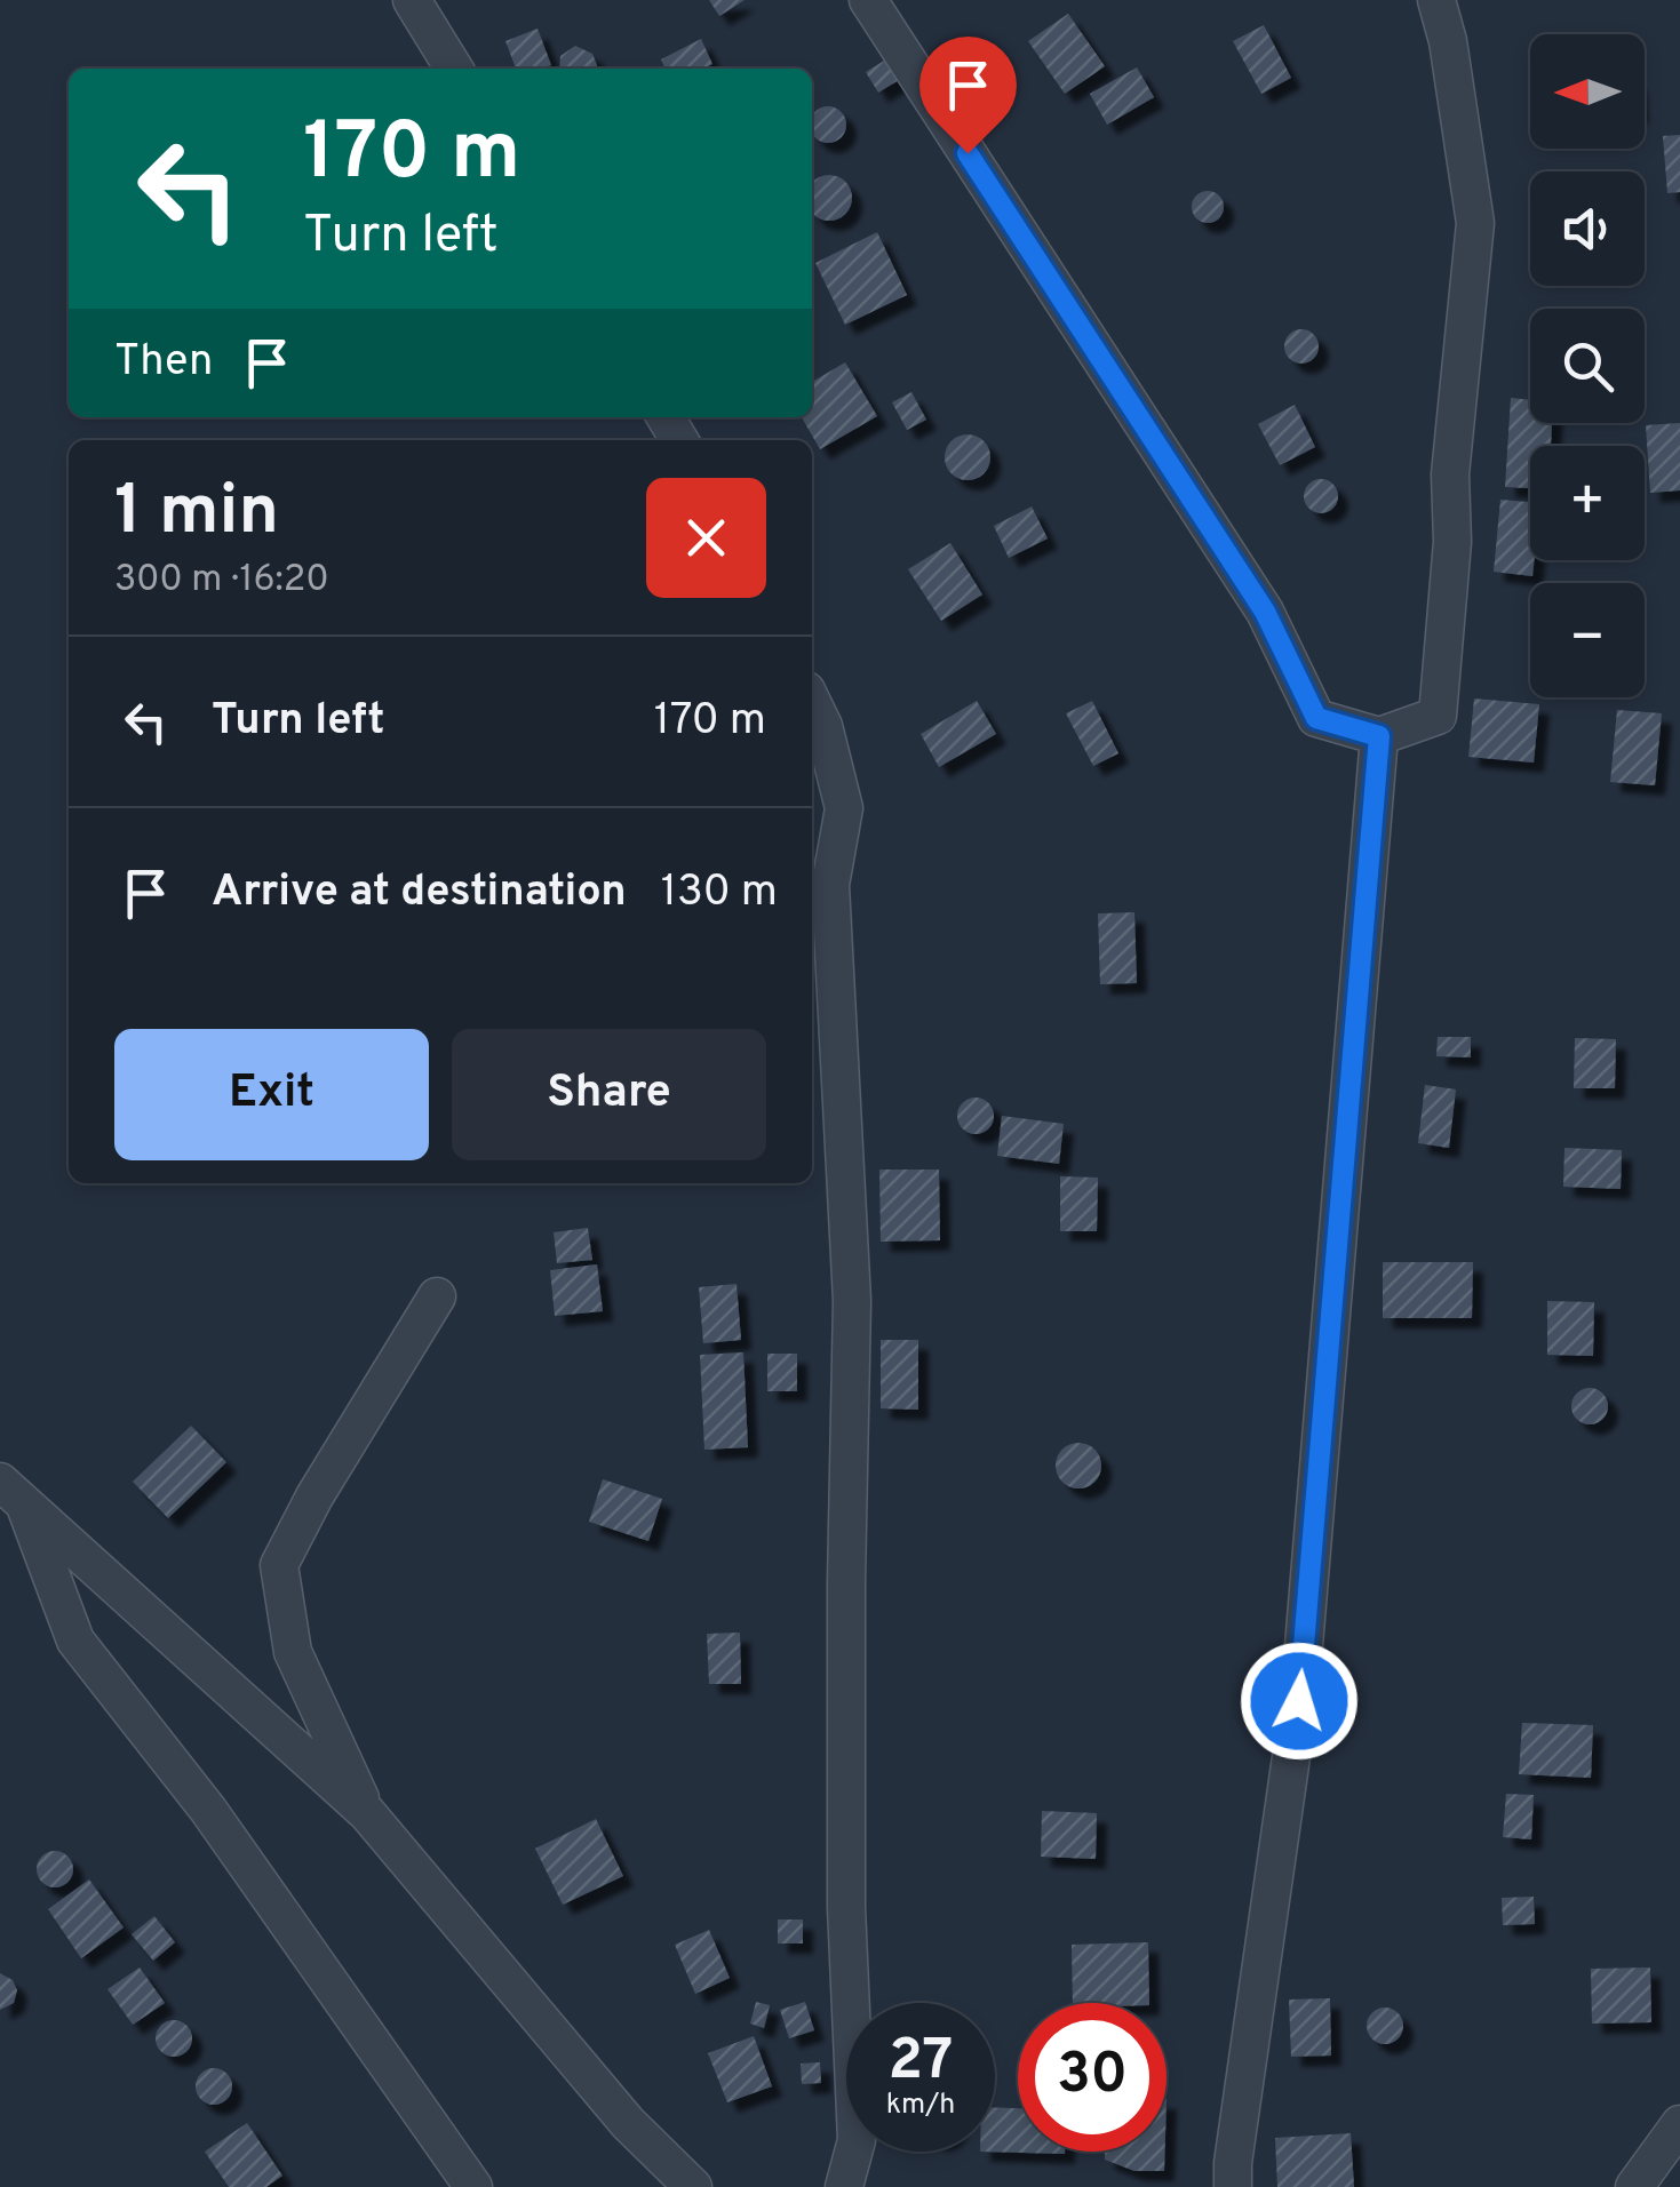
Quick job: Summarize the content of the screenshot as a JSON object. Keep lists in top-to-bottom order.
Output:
{
  "north": "left",
  "page": {
    "map_buttons": ["+", "−"],
    "turn": ["170 m", "Turn left"],
    "then": "Then",
    "heading": ["1 min", "300 m · 16:20"],
    "list": [
      {
        "name": "Turn left",
        "value": "170 m"
      },
      {
        "name": "Arrive at destination",
        "value": "130 m"
      }
    ],
    "buttons": ["Exit", "Share"],
    "speed": "27 km/h",
    "limit": "30"
  }
}
